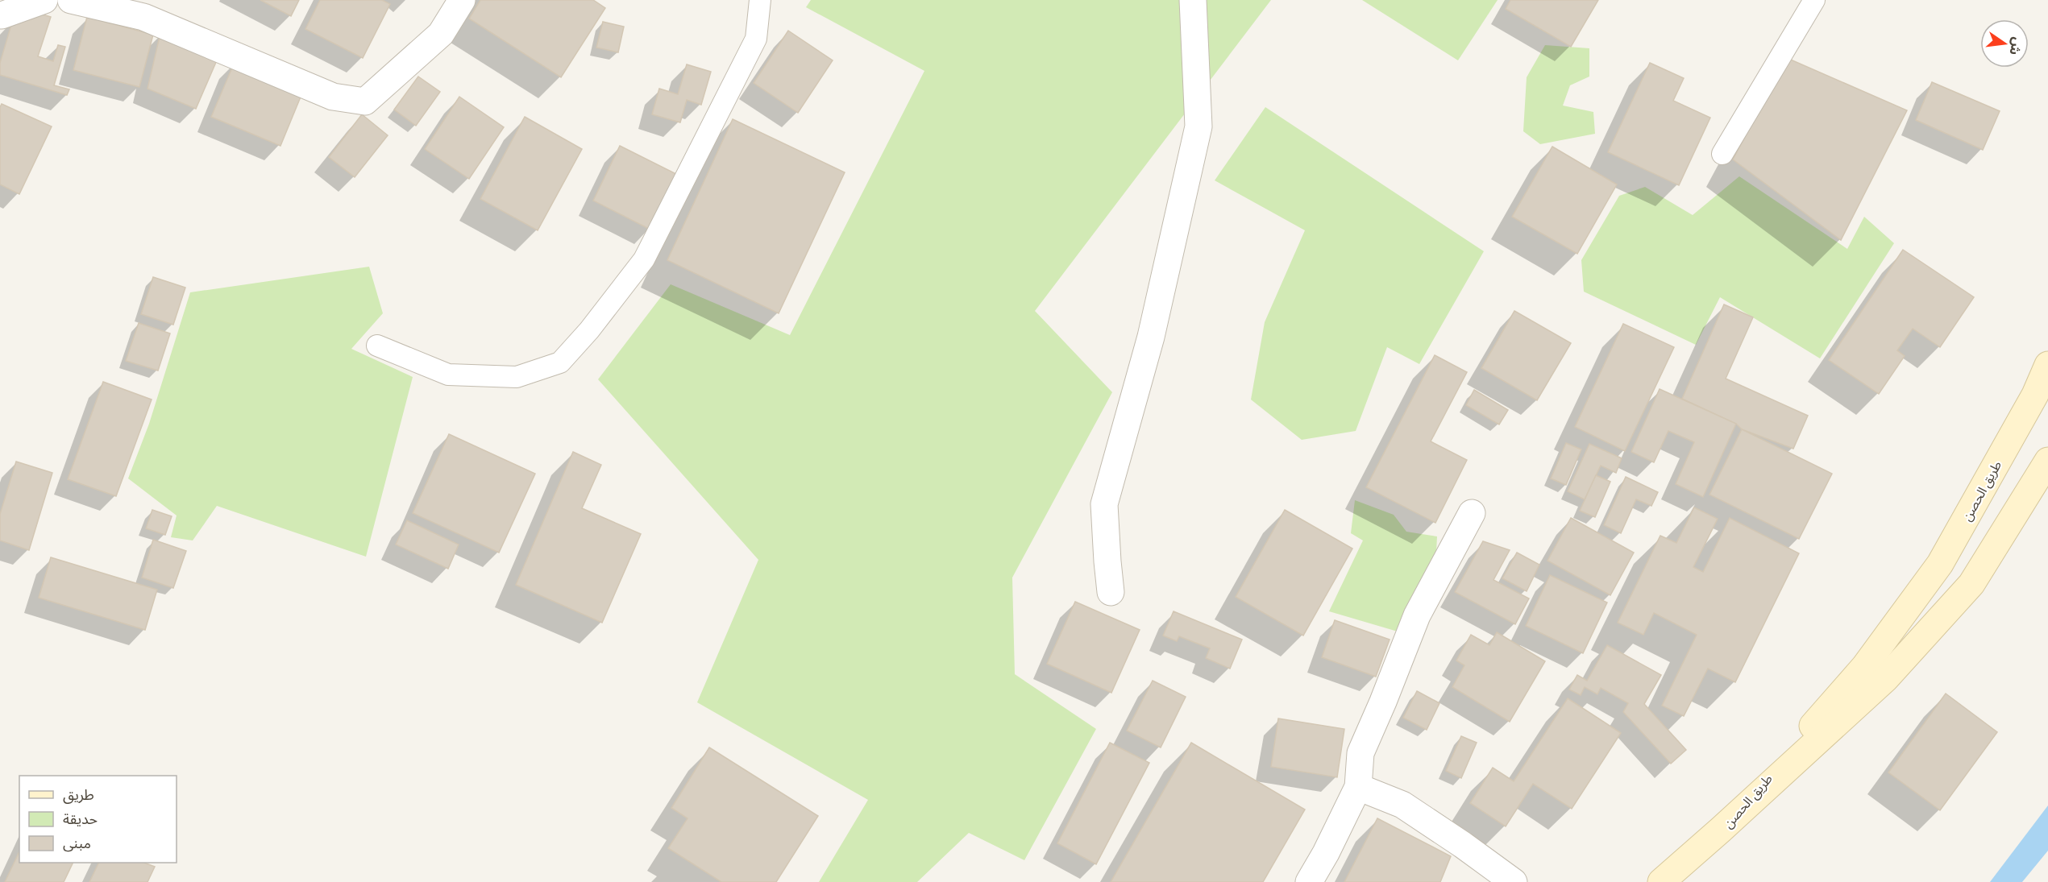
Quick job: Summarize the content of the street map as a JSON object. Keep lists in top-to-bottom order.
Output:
{
  "streets": {
    "street": ["طريق الحصن"]
  },
  "legend": ["طريق", "حديقة", "مبنى"],
  "north": "right"
}
